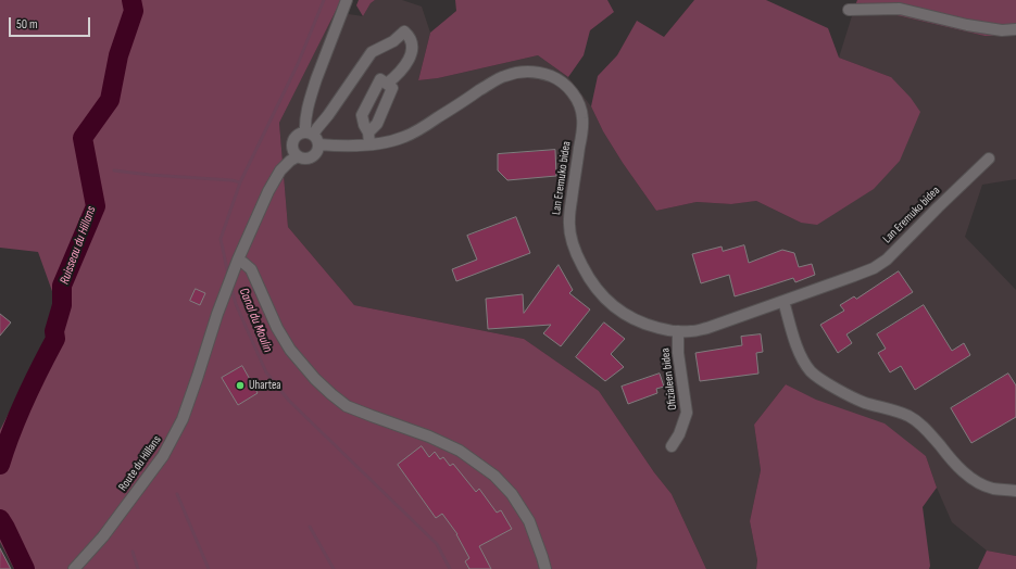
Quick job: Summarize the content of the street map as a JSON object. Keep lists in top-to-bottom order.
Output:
{
  "streets": {
    "street": ["Lan Eremuko bidea", "Ofizialeen bidea", "Route du Hillans"]
  },
  "crossings": [
    ["Lan Eremuko bidea", "Ofizialeen bidea"],
    ["Lan Eremuko bidea", "Route du Hillans"]
  ],
  "water": ["Ruisseau du Hillans", "Canal du Moulin"],
  "places": ["Uhartea"],
  "scale_bar": "50 m"
}
